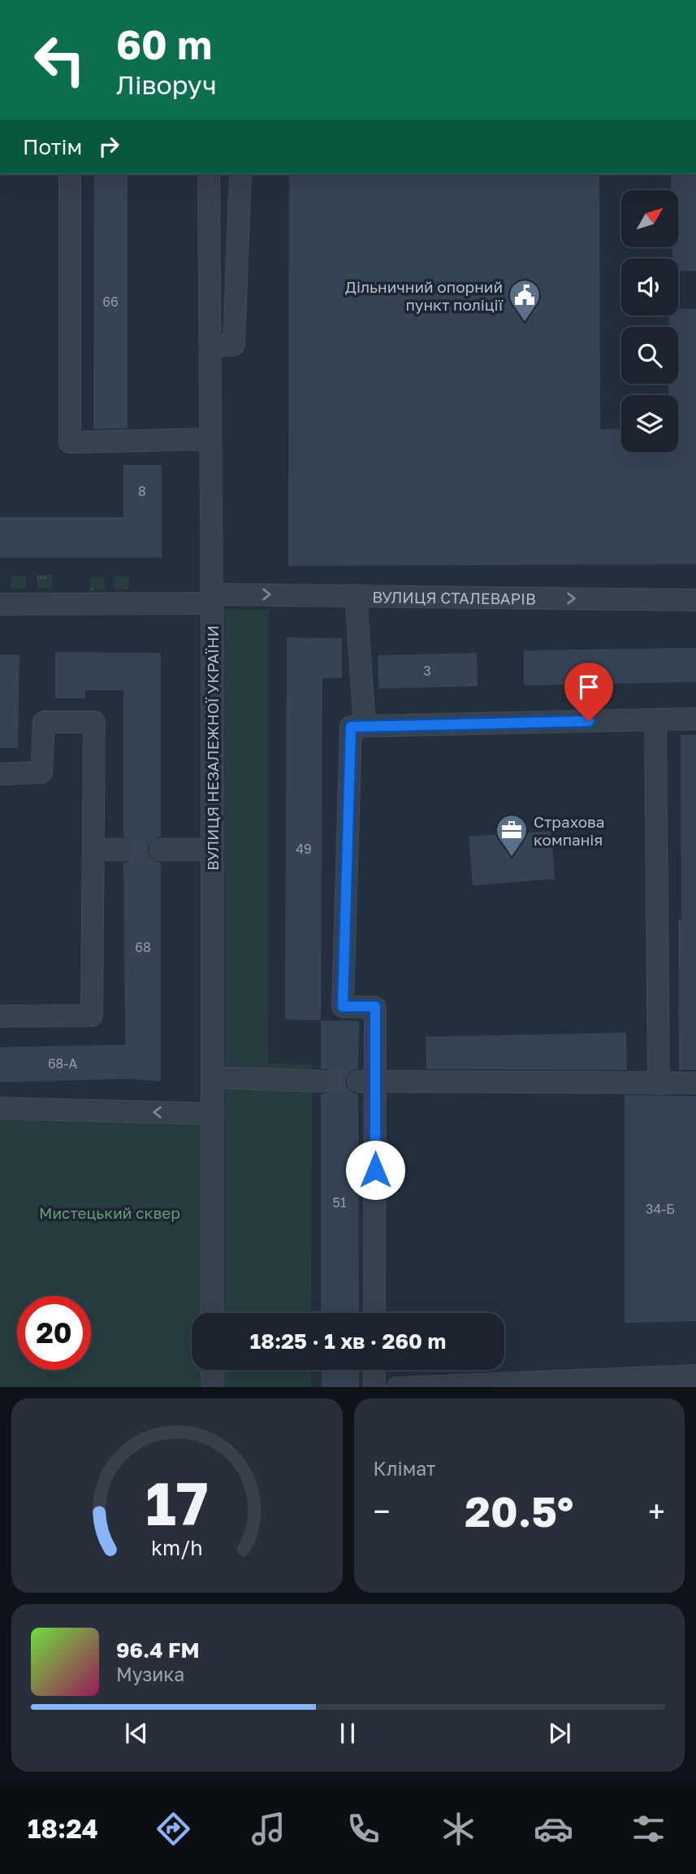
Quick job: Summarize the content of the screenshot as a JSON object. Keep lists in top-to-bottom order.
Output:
{
  "streets": {
    "street": ["ВУЛИЦЯ СТАЛЕВАРІВ", "ВУЛИЦЯ НЕЗАЛЕЖНОЇ УКРАЇНИ"]
  },
  "crossings": [
    ["ВУЛИЦЯ СТАЛЕВАРІВ", "ВУЛИЦЯ НЕЗАЛЕЖНОЇ УКРАЇНИ"]
  ],
  "parks": ["Мистецький сквер"],
  "places": {
    "public building": ["Дільничний опорний пункт поліції"],
    "office": ["Страхова компанія"]
  },
  "house_numbers": [
    "66",
    "8",
    "3",
    "49",
    "68",
    "68-А",
    "51",
    "34-Б"
  ],
  "north": "top right",
  "page": {
    "turn": ["60 m", "Ліворуч"],
    "then": "Потім",
    "limit": "20",
    "trip": "18:25 · 1 хв · 260 m",
    "tile": "Клімат",
    "heat": ["−", "20.5°", "+"],
    "song": ["96.4 FM", "Музика"],
    "tabs": "18:24",
    "gauge": ["17", "km/h"]
  }
}
